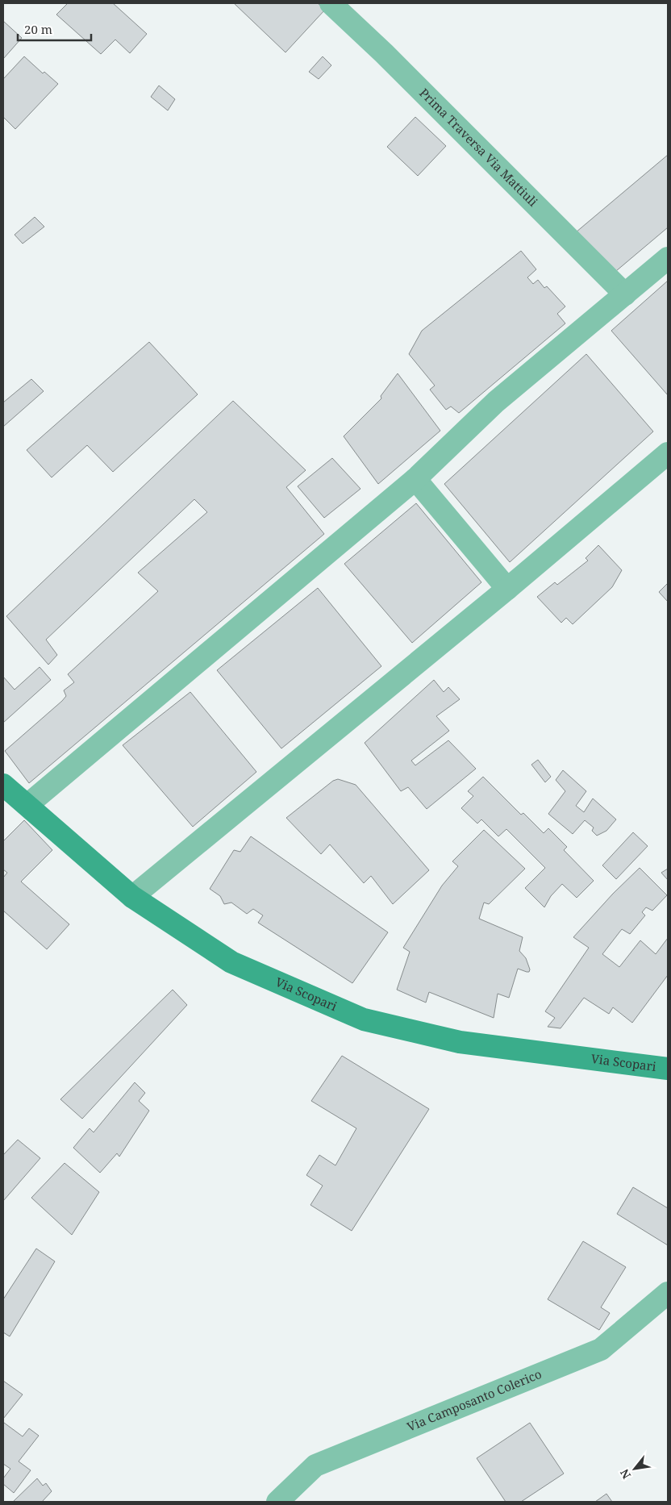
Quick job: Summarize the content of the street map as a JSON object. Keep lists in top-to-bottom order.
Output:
{
  "streets": {
    "street": ["Prima Traversa Via Mattiuli", "Via Scopari", "Via Camposanto Colerico"]
  },
  "scale_bar": "20 m",
  "north": "bottom left"
}
